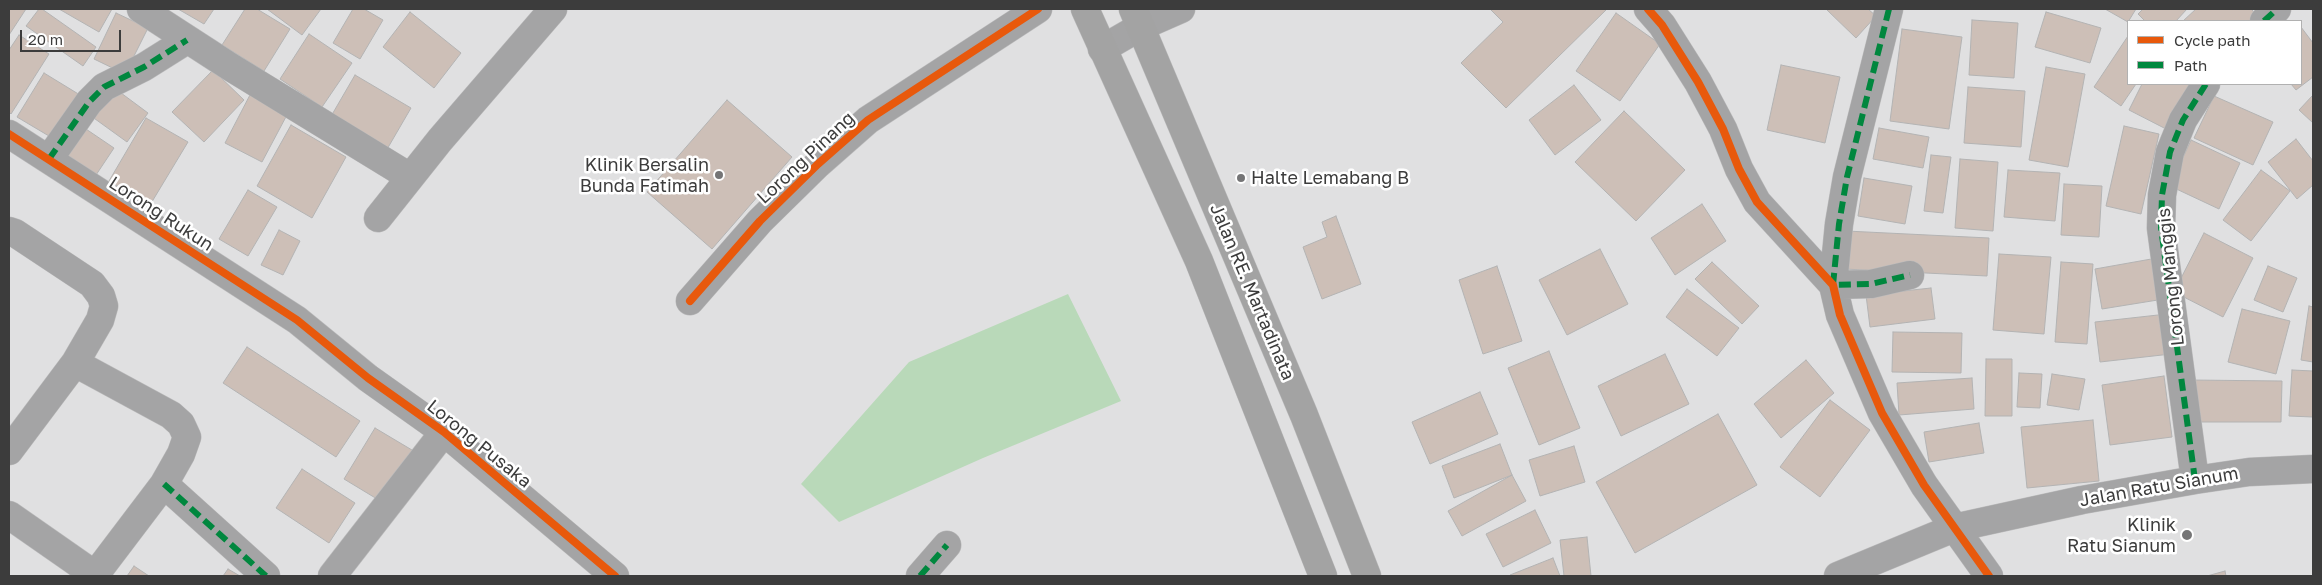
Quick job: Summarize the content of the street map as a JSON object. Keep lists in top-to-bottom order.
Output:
{
  "streets": {
    "highway": ["Jalan RE. Martadinata"],
    "street": [
      "Lorong Pinang",
      "Lorong Rukun",
      "Lorong Manggis",
      "Lorong Pusaka",
      "Jalan Ratu Sianum"
    ]
  },
  "crossings": [
    ["Lorong Rukun", "Lorong Pusaka"],
    ["Lorong Manggis", "Jalan Ratu Sianum"]
  ],
  "places": ["Klinik Bersalin Bunda Fatimah", "Halte Lemabang B", "Klinik Ratu Sianum"],
  "legend": ["Cycle path", "Path"],
  "scale_bar": "20 m"
}
